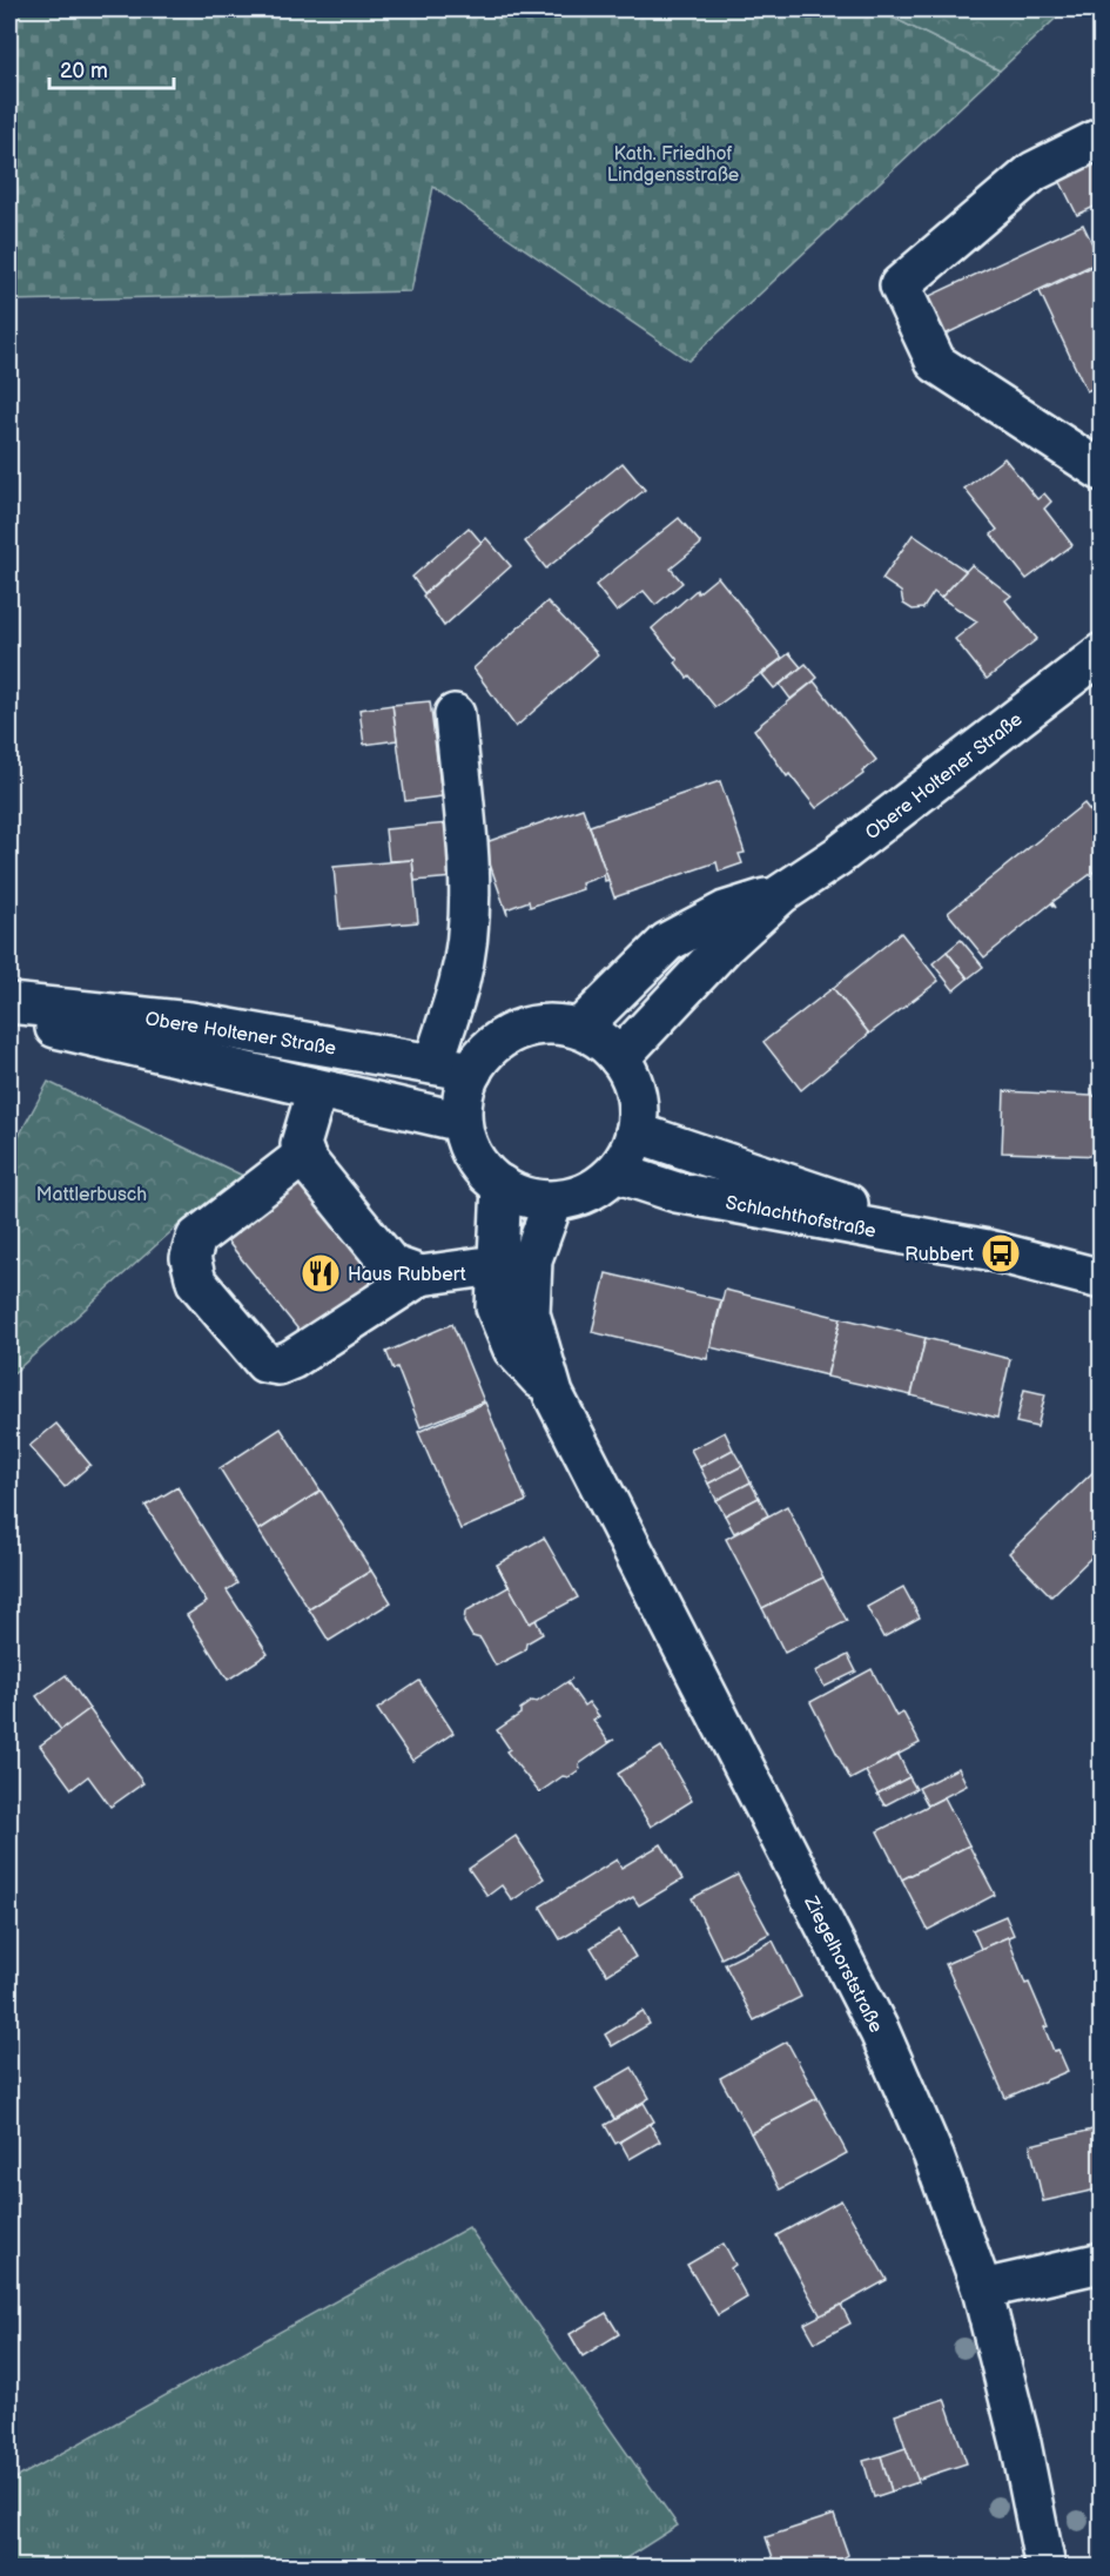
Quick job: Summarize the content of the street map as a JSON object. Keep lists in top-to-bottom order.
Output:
{
  "streets": {
    "street": ["Obere Holtener Straße", "Schlachthofstraße", "Ziegelhorststraße"]
  },
  "crossings": [
    ["Obere Holtener Straße", "Schlachthofstraße"],
    ["Obere Holtener Straße", "Ziegelhorststraße"],
    ["Schlachthofstraße", "Ziegelhorststraße"]
  ],
  "parks": ["Kath. Friedhof Lindgensstraße", "Mattlerbusch"],
  "places": {
    "bus stop": ["Rubbert"],
    "restaurant": ["Haus Rubbert"]
  },
  "scale_bar": "20 m"
}
